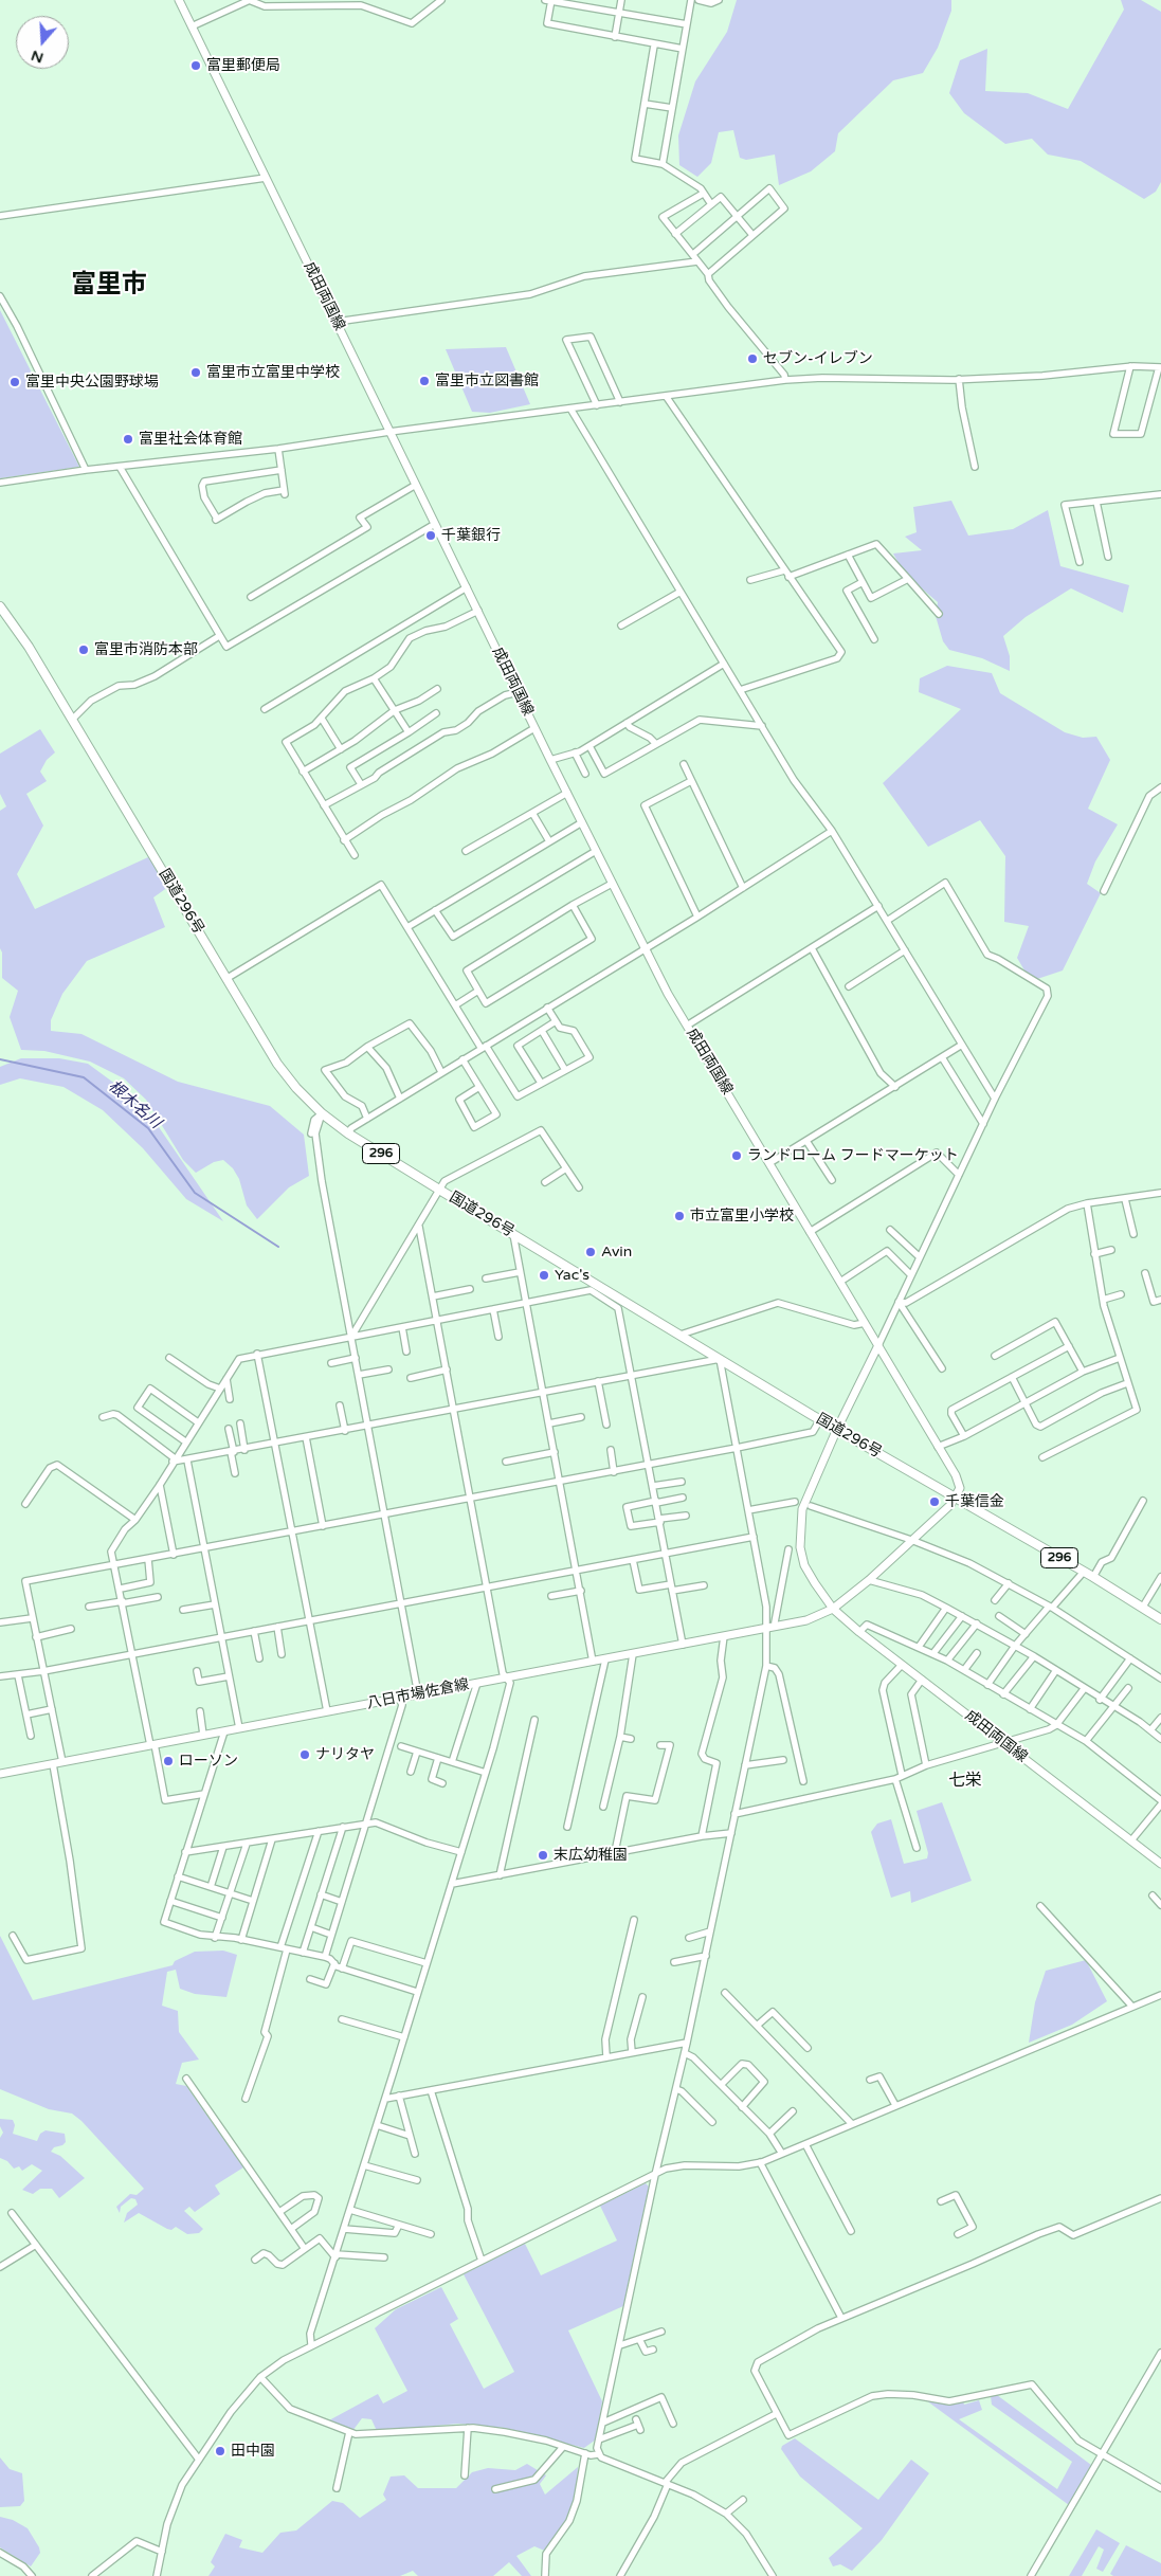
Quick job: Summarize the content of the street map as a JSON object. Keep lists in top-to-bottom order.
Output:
{
  "streets": {
    "highway": ["国道296号", "296"],
    "main road": ["成田両国線", "八日市場佐倉線"]
  },
  "crossings": [
    ["成田両国線", "国道296号"],
    ["成田両国線", "八日市場佐倉線"]
  ],
  "districts": ["富里市", "七栄"],
  "water": ["根木名川"],
  "places": [
    "富里郵便局",
    "セブン-イレブン",
    "富里市立富里中学校",
    "富里市立図書館",
    "富里中央公園野球場",
    "富里社会体育館",
    "千葉銀行",
    "富里市消防本部",
    "ランドローム フードマーケット",
    "市立富里小学校",
    "Avin",
    "Yac's",
    "千葉信金",
    "ナリタヤ",
    "ローソン",
    "末広幼稚園",
    "田中園"
  ],
  "north": "bottom"
}
